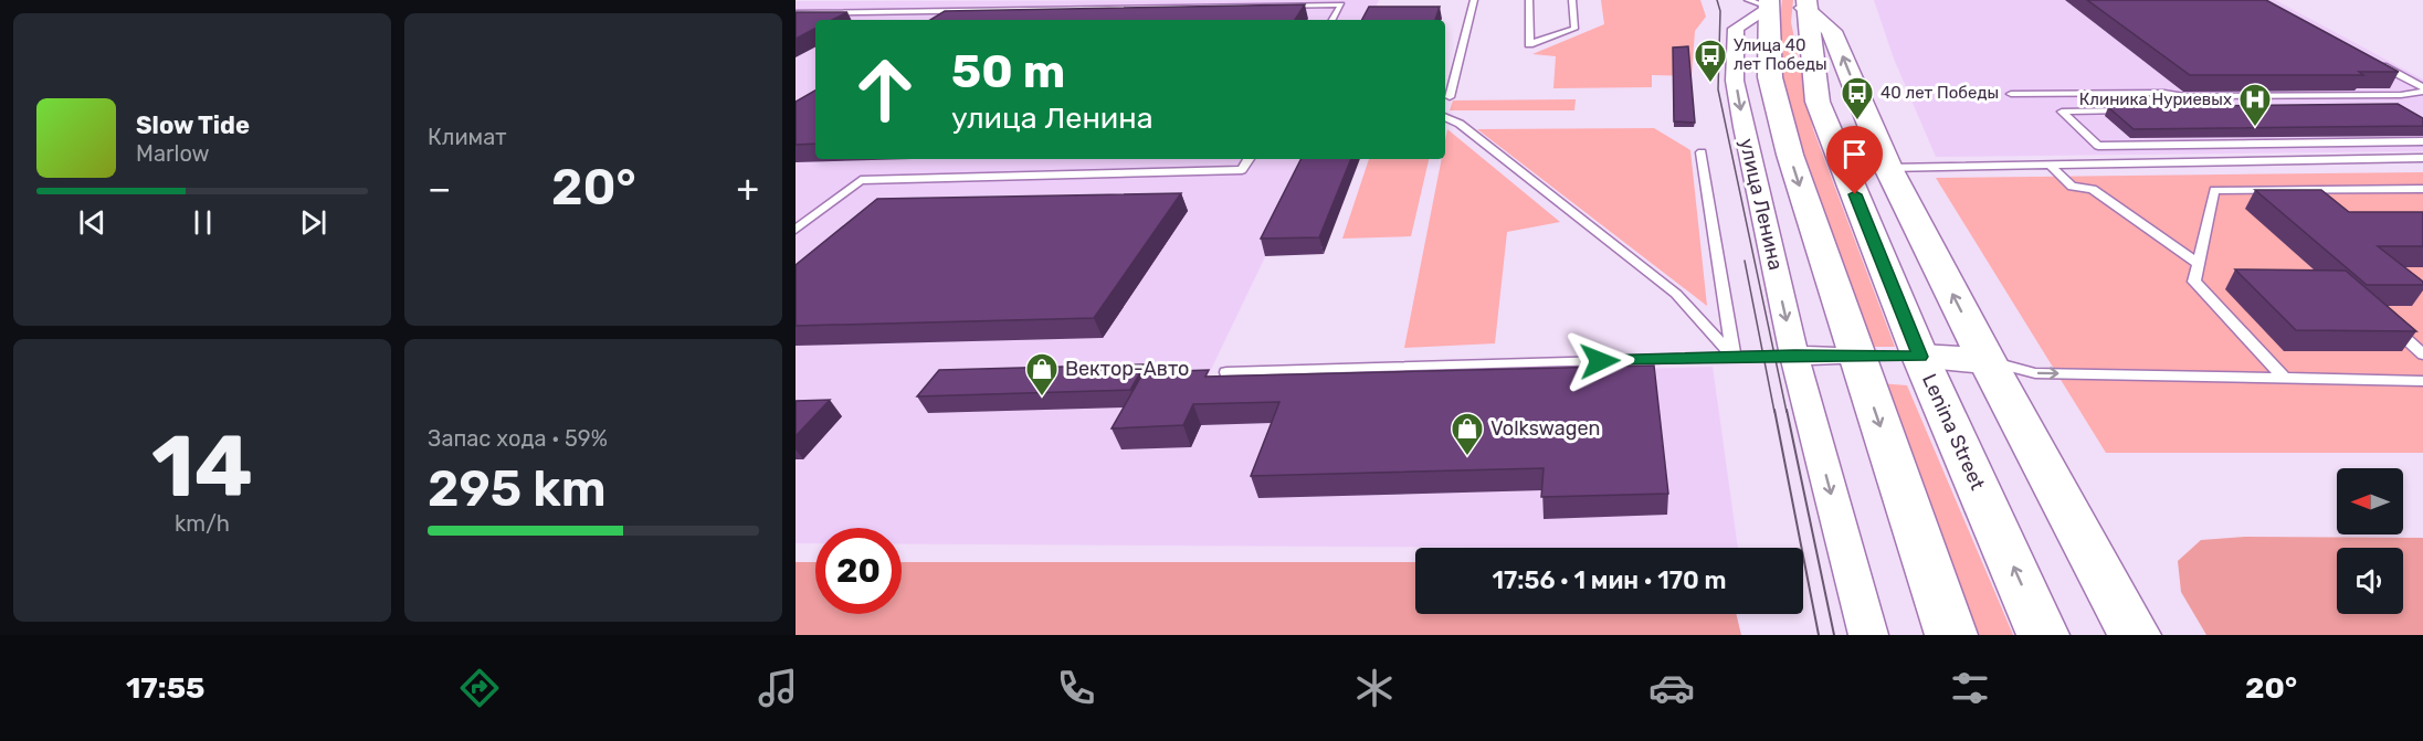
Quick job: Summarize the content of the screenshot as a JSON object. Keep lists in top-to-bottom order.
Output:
{
  "streets": {
    "main road": ["Lenina Street"],
    "street": ["улица Ленина"]
  },
  "one_way": ["улица Ленина"],
  "places": {
    "bus stop": ["Улица 40 лет Победы", "40 лет Победы"],
    "hospital": ["Клиника Нуриевых"],
    "shop": ["Вектор-Авто", "Volkswagen"]
  },
  "north": "left",
  "page": {
    "tile": [
      "Климат",
      ["14", "km/h"],
      ["Запас хода · 59%", "295 km"]
    ],
    "turn": ["50 m", "улица Ленина"],
    "song": ["Slow Tide", "Marlow"],
    "heat": ["−", "20°", "+"],
    "limit": "20",
    "trip": "17:56 · 1 мин · 170 m",
    "tabs": ["17:55", "20°"]
  }
}
